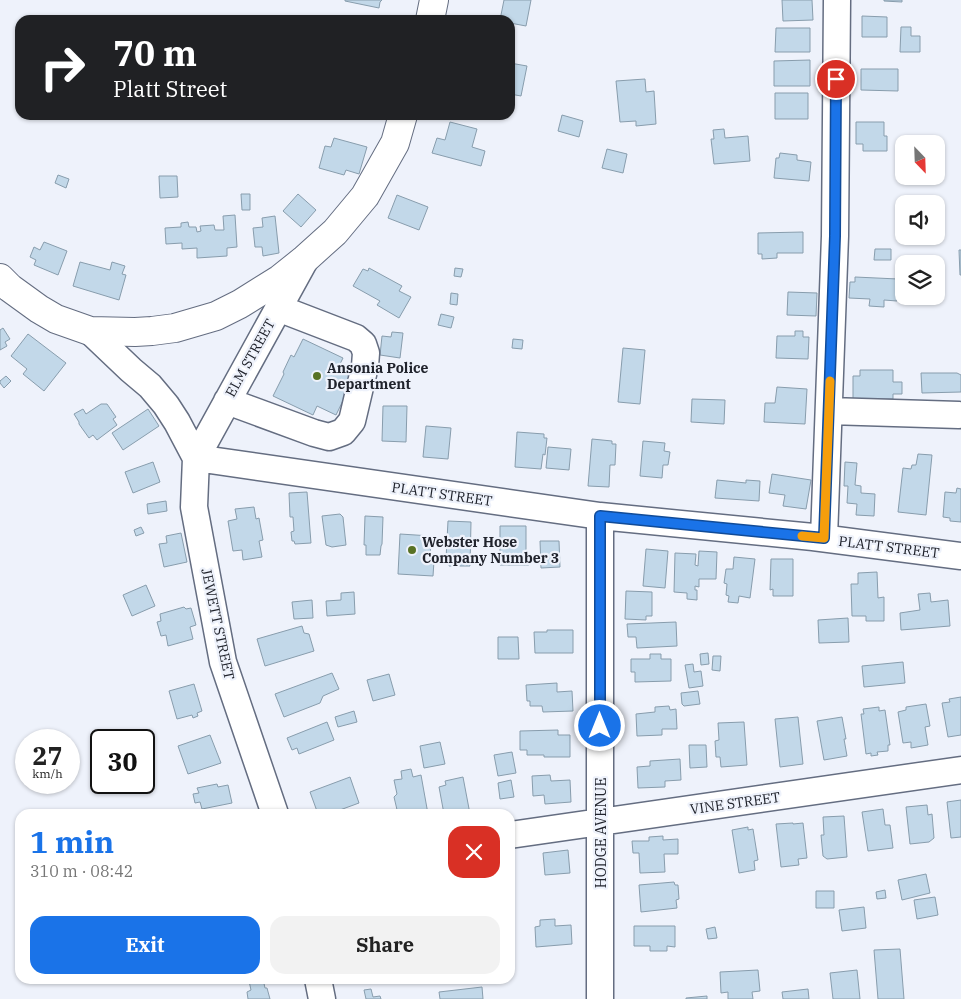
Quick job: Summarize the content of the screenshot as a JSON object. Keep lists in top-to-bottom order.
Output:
{
  "streets": {
    "main road": ["ELM STREET"],
    "street": [
      "PLATT STREET",
      "JEWETT STREET",
      "VINE STREET",
      "HODGE AVENUE"
    ]
  },
  "crossings": [
    ["ELM STREET", "PLATT STREET"],
    ["ELM STREET", "JEWETT STREET"],
    ["PLATT STREET", "JEWETT STREET"],
    ["PLATT STREET", "HODGE AVENUE"],
    ["VINE STREET", "HODGE AVENUE"]
  ],
  "places": ["Ansonia Police Department", "Webster Hose Company Number 3"],
  "north": "bottom right",
  "page": {
    "turn": ["70 m", "Platt Street"],
    "speed": "27 km/h",
    "limit": "30",
    "heading": ["1 min", "310 m · 08:42"],
    "buttons": ["Exit", "Share"]
  }
}
